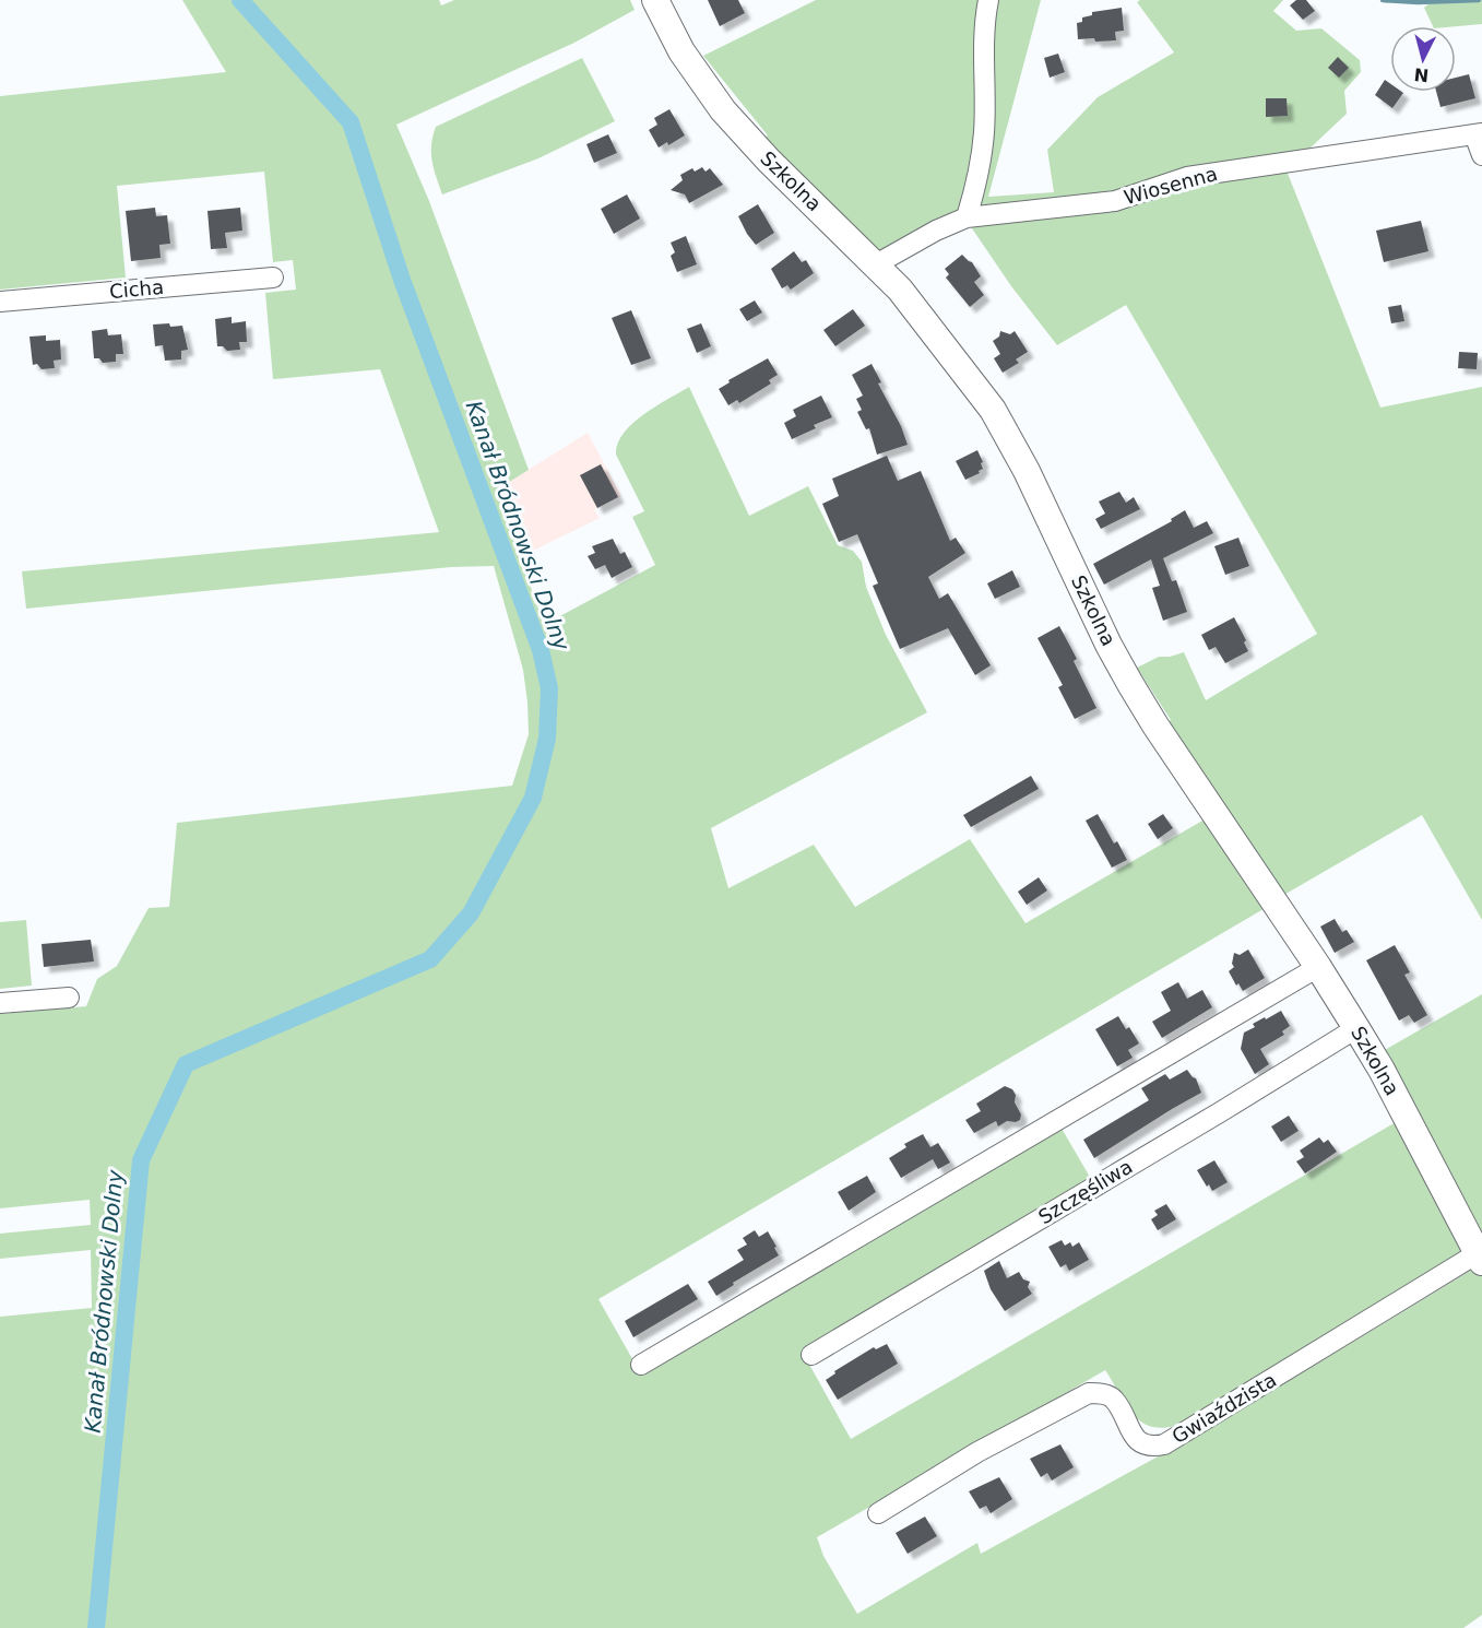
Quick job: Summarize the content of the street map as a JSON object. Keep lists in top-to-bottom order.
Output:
{
  "streets": {
    "street": [
      "Szkolna",
      "Wiosenna",
      "Cicha",
      "Szczęśliwa",
      "Gwiaździsta"
    ]
  },
  "crossings": [
    ["Szkolna", "Wiosenna"],
    ["Szkolna", "Szczęśliwa"],
    ["Szkolna", "Gwiaździsta"]
  ],
  "water": ["Kanał Bródnowski Dolny"],
  "north": "bottom"
}
